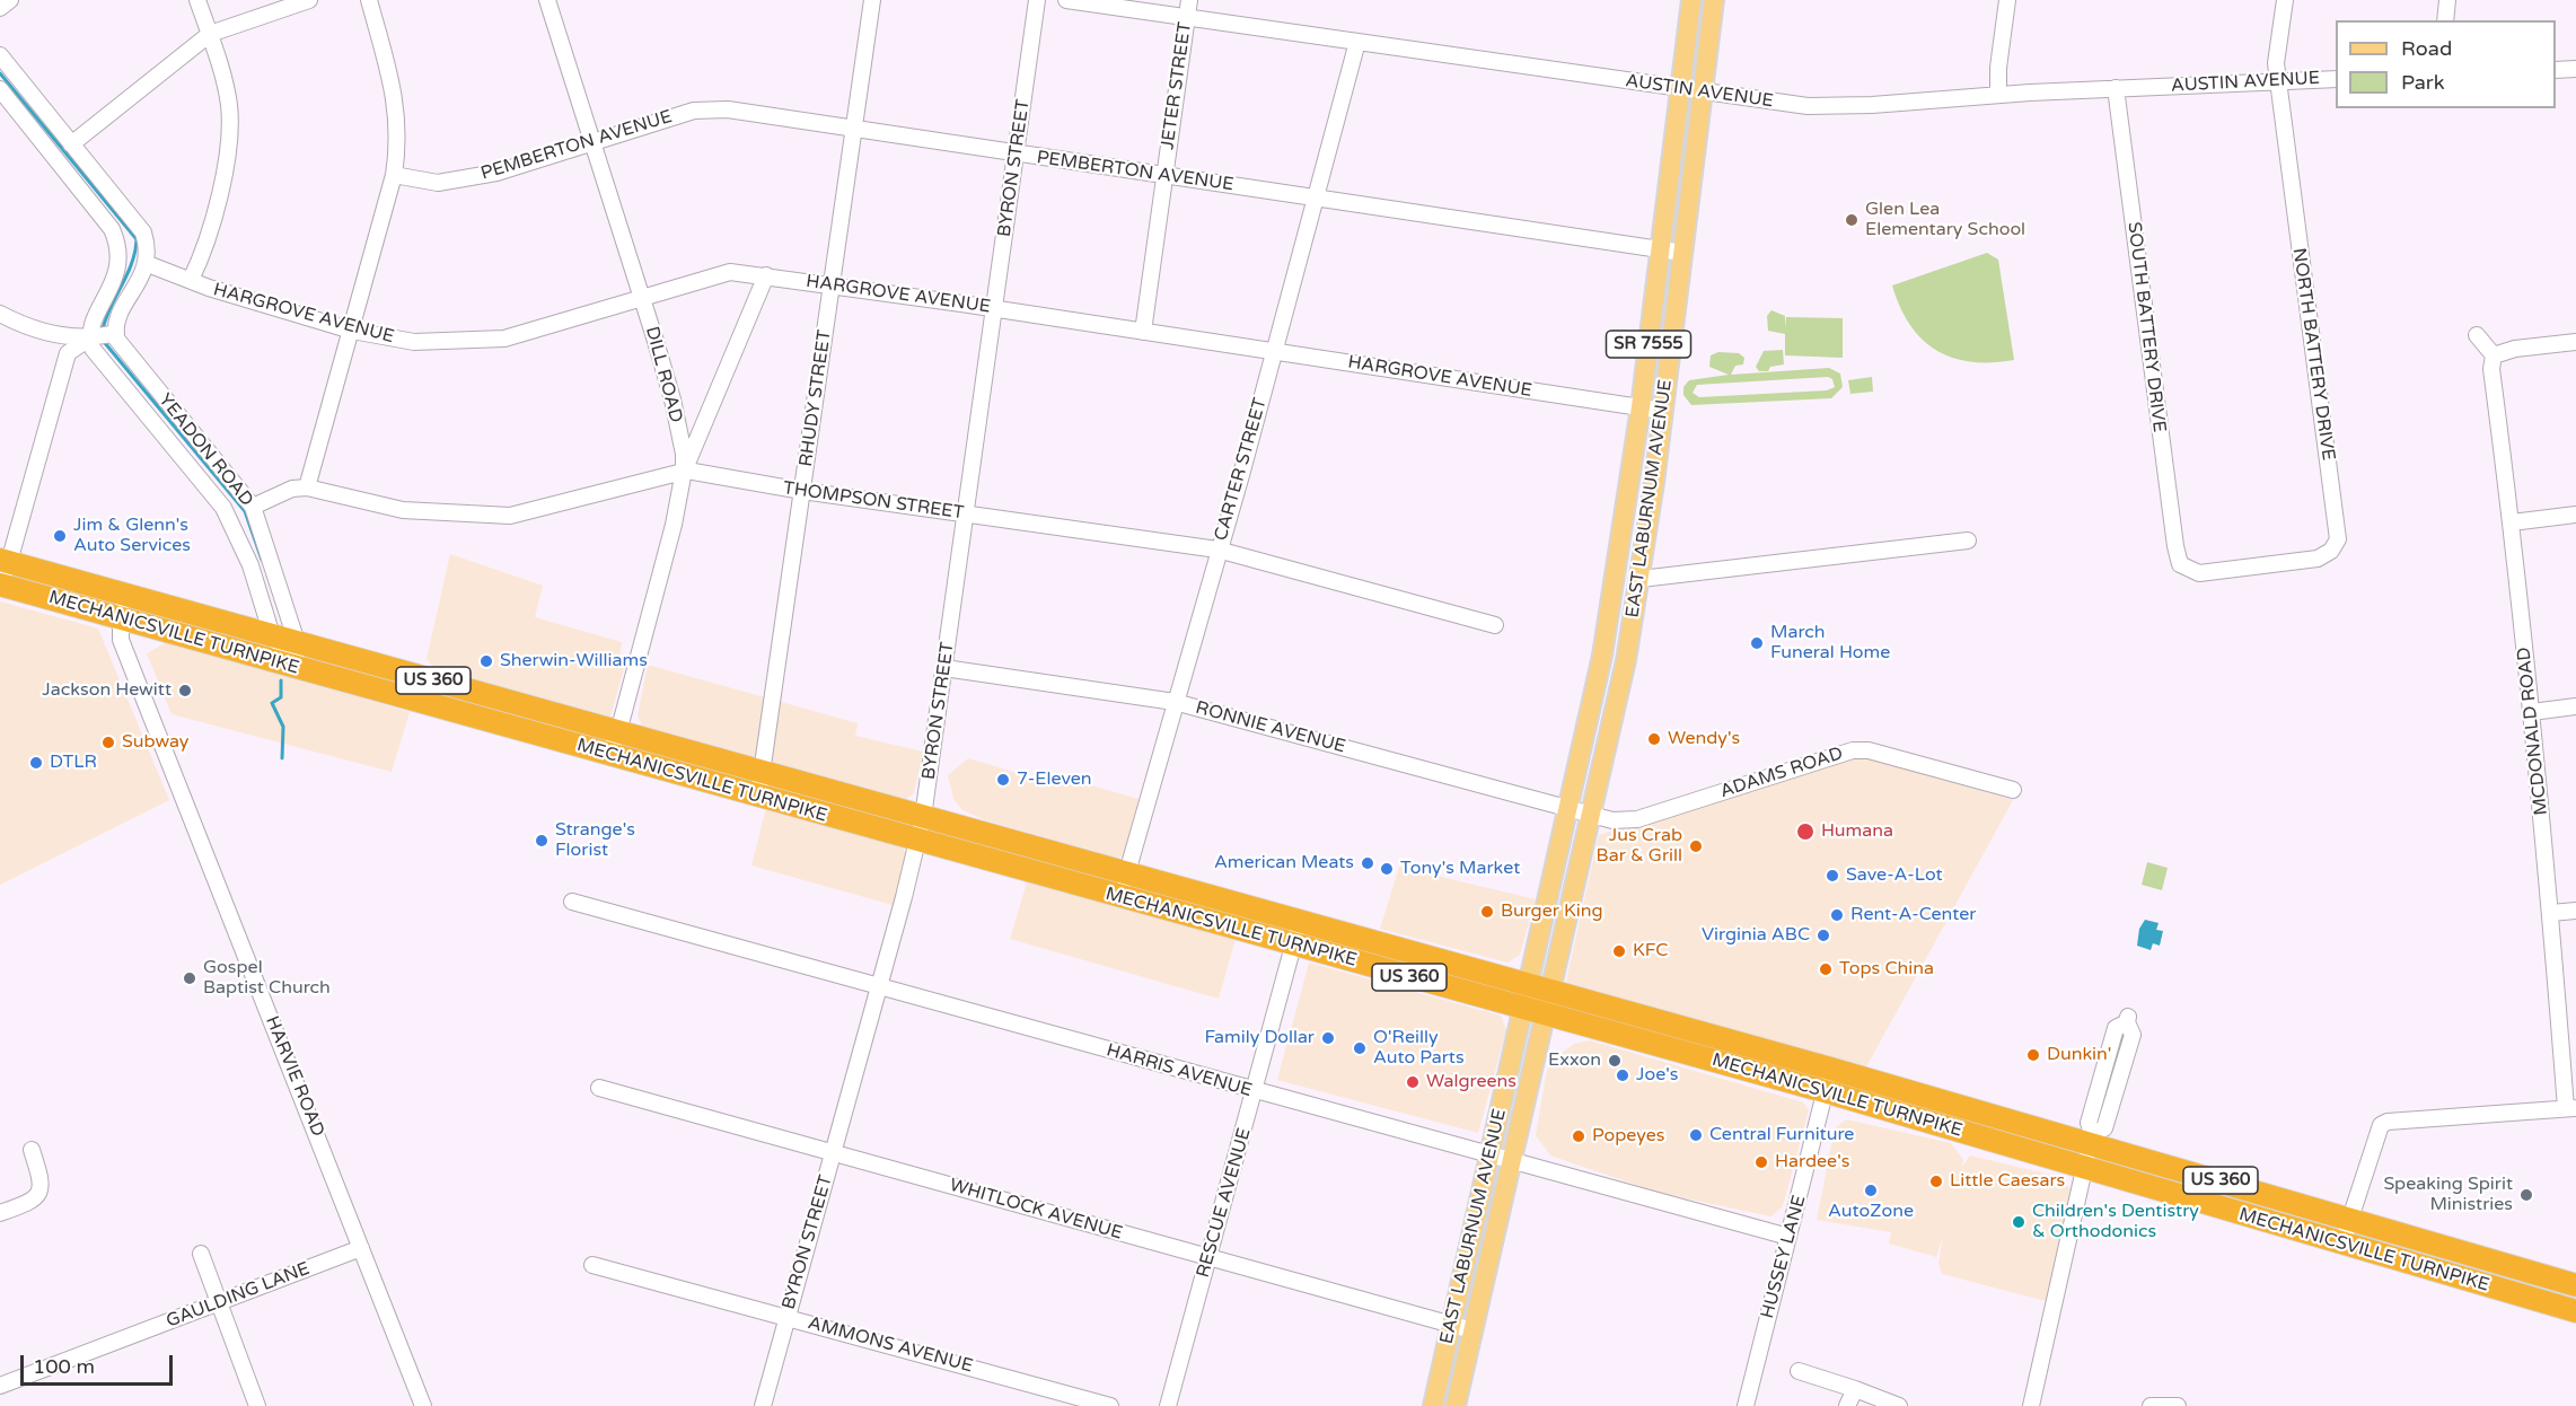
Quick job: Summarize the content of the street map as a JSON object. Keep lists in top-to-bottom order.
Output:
{
  "streets": {
    "highway": ["MECHANICSVILLE TURNPIKE", "US 360"],
    "main road": ["SR 7555", "EAST LABURNUM AVENUE"],
    "street": [
      "AUSTIN AVENUE",
      "JETER STREET",
      "PEMBERTON AVENUE",
      "BYRON STREET",
      "HARGROVE AVENUE",
      "SOUTH BATTERY DRIVE",
      "NORTH BATTERY DRIVE",
      "DILL ROAD",
      "RHUDY STREET",
      "YEADON ROAD",
      "CARTER STREET",
      "THOMPSON STREET",
      "RONNIE AVENUE",
      "MCDONALD ROAD",
      "ADAMS ROAD",
      "HARRIS AVENUE",
      "HARVIE ROAD",
      "RESCUE AVENUE",
      "WHITLOCK AVENUE",
      "HUSSEY LANE",
      "GAULDING LANE",
      "AMMONS AVENUE"
    ]
  },
  "crossings": [
    ["AUSTIN AVENUE", "JETER STREET"],
    ["AUSTIN AVENUE", "SOUTH BATTERY DRIVE"],
    ["AUSTIN AVENUE", "NORTH BATTERY DRIVE"],
    ["AUSTIN AVENUE", "CARTER STREET"],
    ["AUSTIN AVENUE", "EAST LABURNUM AVENUE"],
    ["JETER STREET", "PEMBERTON AVENUE"],
    ["JETER STREET", "HARGROVE AVENUE"],
    ["PEMBERTON AVENUE", "BYRON STREET"],
    ["PEMBERTON AVENUE", "DILL ROAD"],
    ["PEMBERTON AVENUE", "RHUDY STREET"],
    ["PEMBERTON AVENUE", "CARTER STREET"],
    ["PEMBERTON AVENUE", "EAST LABURNUM AVENUE"],
    ["BYRON STREET", "HARGROVE AVENUE"],
    ["BYRON STREET", "THOMPSON STREET"],
    ["BYRON STREET", "MECHANICSVILLE TURNPIKE"],
    ["BYRON STREET", "RONNIE AVENUE"],
    ["BYRON STREET", "HARRIS AVENUE"],
    ["BYRON STREET", "WHITLOCK AVENUE"],
    ["BYRON STREET", "AMMONS AVENUE"],
    ["HARGROVE AVENUE", "DILL ROAD"],
    ["HARGROVE AVENUE", "RHUDY STREET"],
    ["HARGROVE AVENUE", "CARTER STREET"],
    ["HARGROVE AVENUE", "EAST LABURNUM AVENUE"],
    ["SOUTH BATTERY DRIVE", "NORTH BATTERY DRIVE"],
    ["DILL ROAD", "THOMPSON STREET"],
    ["DILL ROAD", "MECHANICSVILLE TURNPIKE"],
    ["RHUDY STREET", "THOMPSON STREET"],
    ["RHUDY STREET", "MECHANICSVILLE TURNPIKE"],
    ["YEADON ROAD", "THOMPSON STREET"],
    ["YEADON ROAD", "MECHANICSVILLE TURNPIKE"],
    ["CARTER STREET", "THOMPSON STREET"],
    ["CARTER STREET", "MECHANICSVILLE TURNPIKE"],
    ["CARTER STREET", "RONNIE AVENUE"],
    ["EAST LABURNUM AVENUE", "MECHANICSVILLE TURNPIKE"],
    ["EAST LABURNUM AVENUE", "RONNIE AVENUE"],
    ["EAST LABURNUM AVENUE", "ADAMS ROAD"],
    ["EAST LABURNUM AVENUE", "HARRIS AVENUE"],
    ["EAST LABURNUM AVENUE", "WHITLOCK AVENUE"],
    ["MECHANICSVILLE TURNPIKE", "HARVIE ROAD"],
    ["MECHANICSVILLE TURNPIKE", "RESCUE AVENUE"],
    ["MECHANICSVILLE TURNPIKE", "HUSSEY LANE"],
    ["RONNIE AVENUE", "ADAMS ROAD"],
    ["HARRIS AVENUE", "RESCUE AVENUE"],
    ["HARRIS AVENUE", "HUSSEY LANE"],
    ["HARVIE ROAD", "GAULDING LANE"],
    ["RESCUE AVENUE", "WHITLOCK AVENUE"]
  ],
  "places": [
    "Glen Lea Elementary School",
    "Jim & Glenn's Auto Services",
    "March Funeral Home",
    "Sherwin-Williams",
    "Jackson Hewitt",
    "Wendy's",
    "Subway",
    "DTLR",
    "7-Eleven",
    "Humana",
    "Strange's Florist",
    "Jus Crab Bar & Grill",
    "American Meats",
    "Tony's Market",
    "Save-A-Lot",
    "Burger King",
    "Rent-A-Center",
    "Virginia ABC",
    "KFC",
    "Tops China",
    "Gospel Baptist Church",
    "Family Dollar",
    "O'Reilly Auto Parts",
    "Dunkin'",
    "Exxon",
    "Joe's",
    "Walgreens",
    "Central Furniture",
    "Popeyes",
    "Hardee's",
    "Little Caesars",
    "AutoZone",
    "Speaking Spirit Ministries",
    "Children's Dentistry & Orthodonics"
  ],
  "legend": ["Road", "Park"],
  "scale_bar": "100 m"
}
